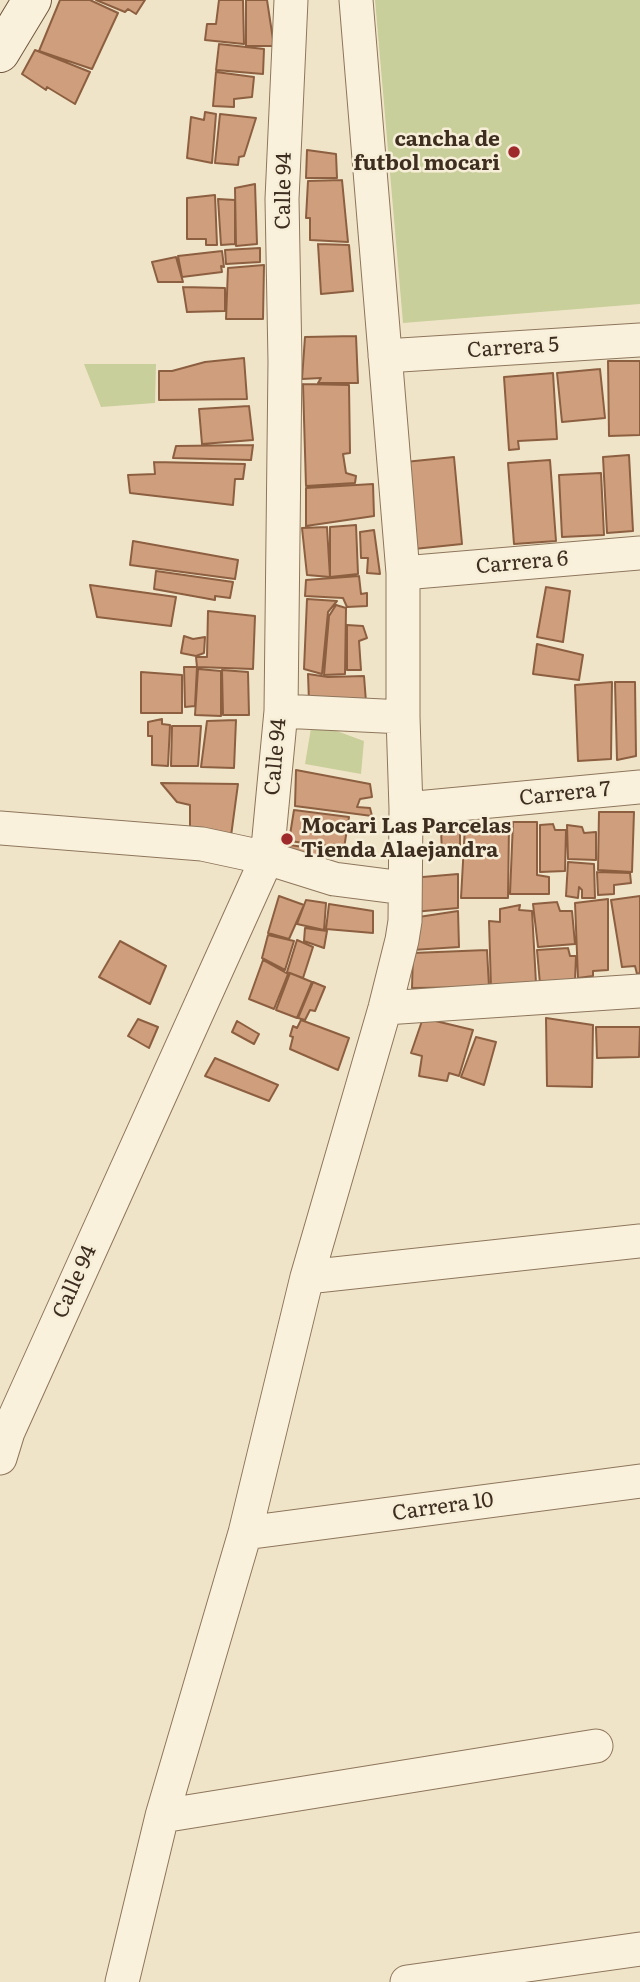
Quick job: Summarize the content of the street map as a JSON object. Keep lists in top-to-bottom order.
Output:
{
  "streets": {
    "street": [
      "Calle 94",
      "Carrera 5",
      "Carrera 6",
      "Carrera 7",
      "Carrera 10"
    ]
  },
  "places": ["cancha de futbol mocari", "Mocari Las Parcelas Tienda Alaejandra"]
}
